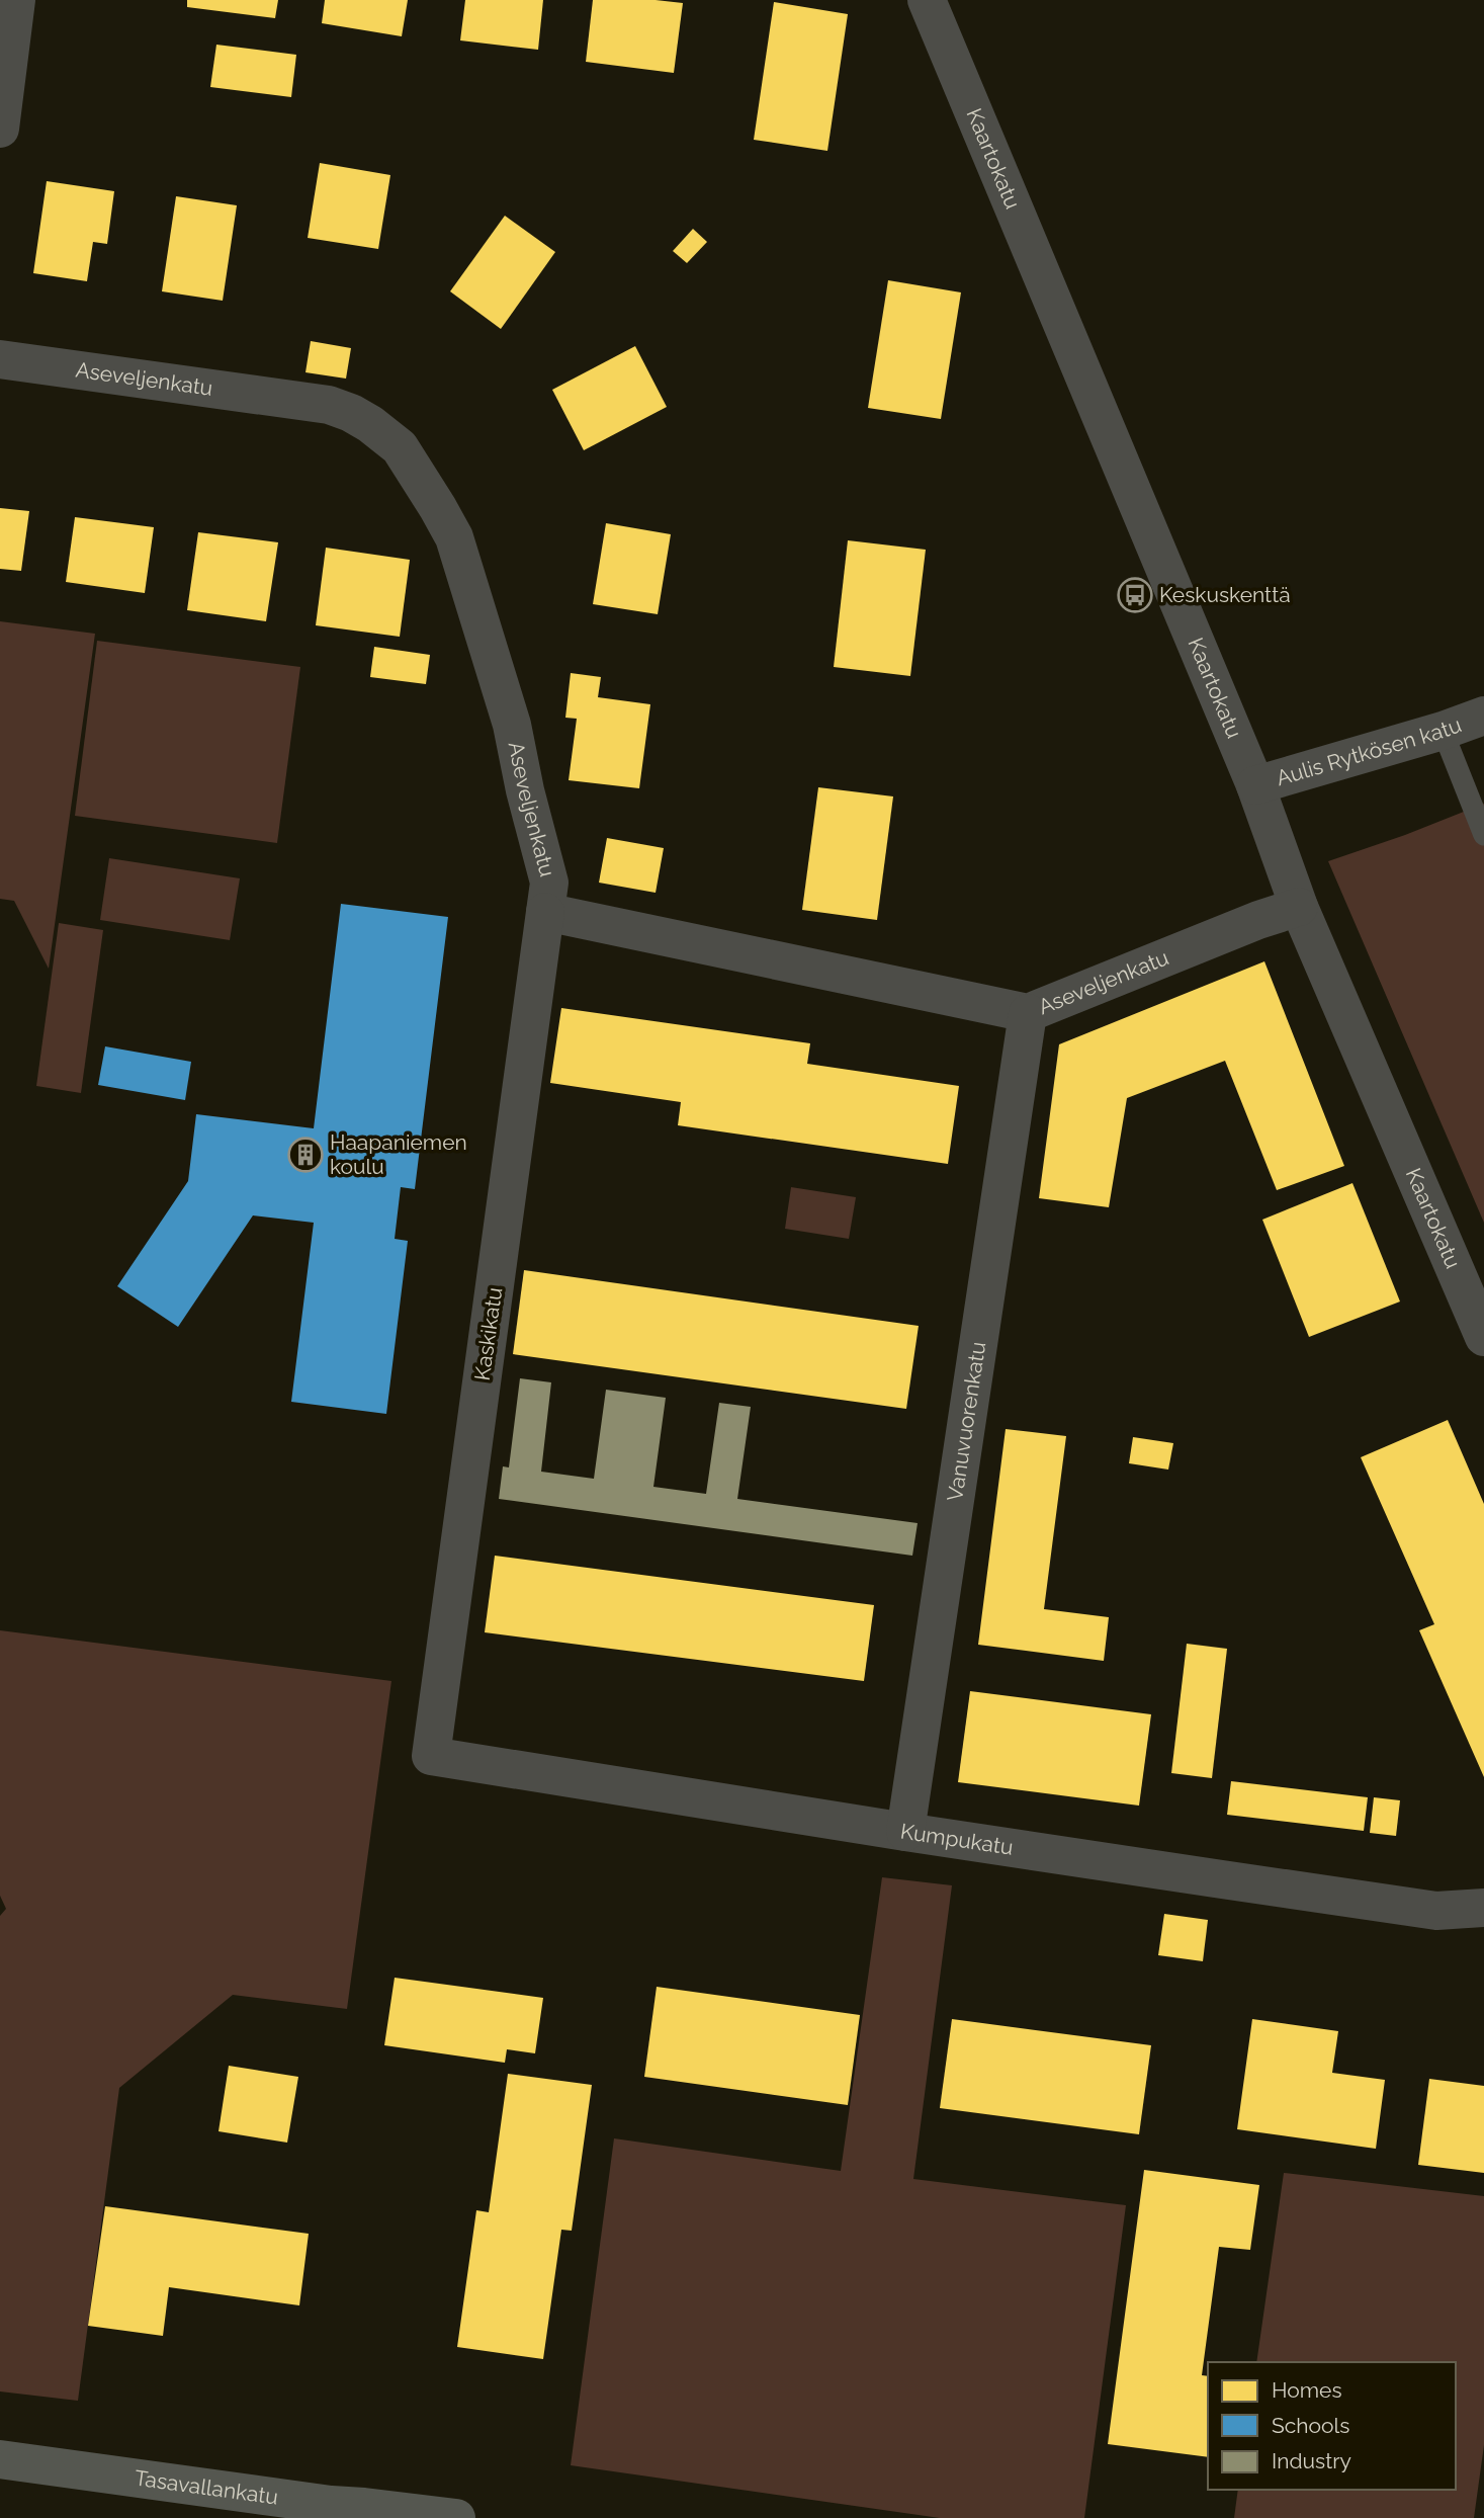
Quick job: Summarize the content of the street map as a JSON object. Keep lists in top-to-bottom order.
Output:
{
  "streets": {
    "main road": ["Tasavallankatu"],
    "street": [
      "Kaartokatu",
      "Aseveljenkatu",
      "Aulis Rytkösen katu",
      "Kaskikatu",
      "Vanuvuorenkatu",
      "Kumpukatu"
    ]
  },
  "crossings": [
    ["Kaartokatu", "Aseveljenkatu"],
    ["Kaartokatu", "Aulis Rytkösen katu"],
    ["Aseveljenkatu", "Kaskikatu"],
    ["Aseveljenkatu", "Vanuvuorenkatu"],
    ["Kaskikatu", "Kumpukatu"],
    ["Vanuvuorenkatu", "Kumpukatu"]
  ],
  "places": {
    "bus stop": ["Keskuskenttä"],
    "building": ["Haapaniemen koulu"]
  },
  "legend": ["Homes", "Schools", "Industry"]
}
